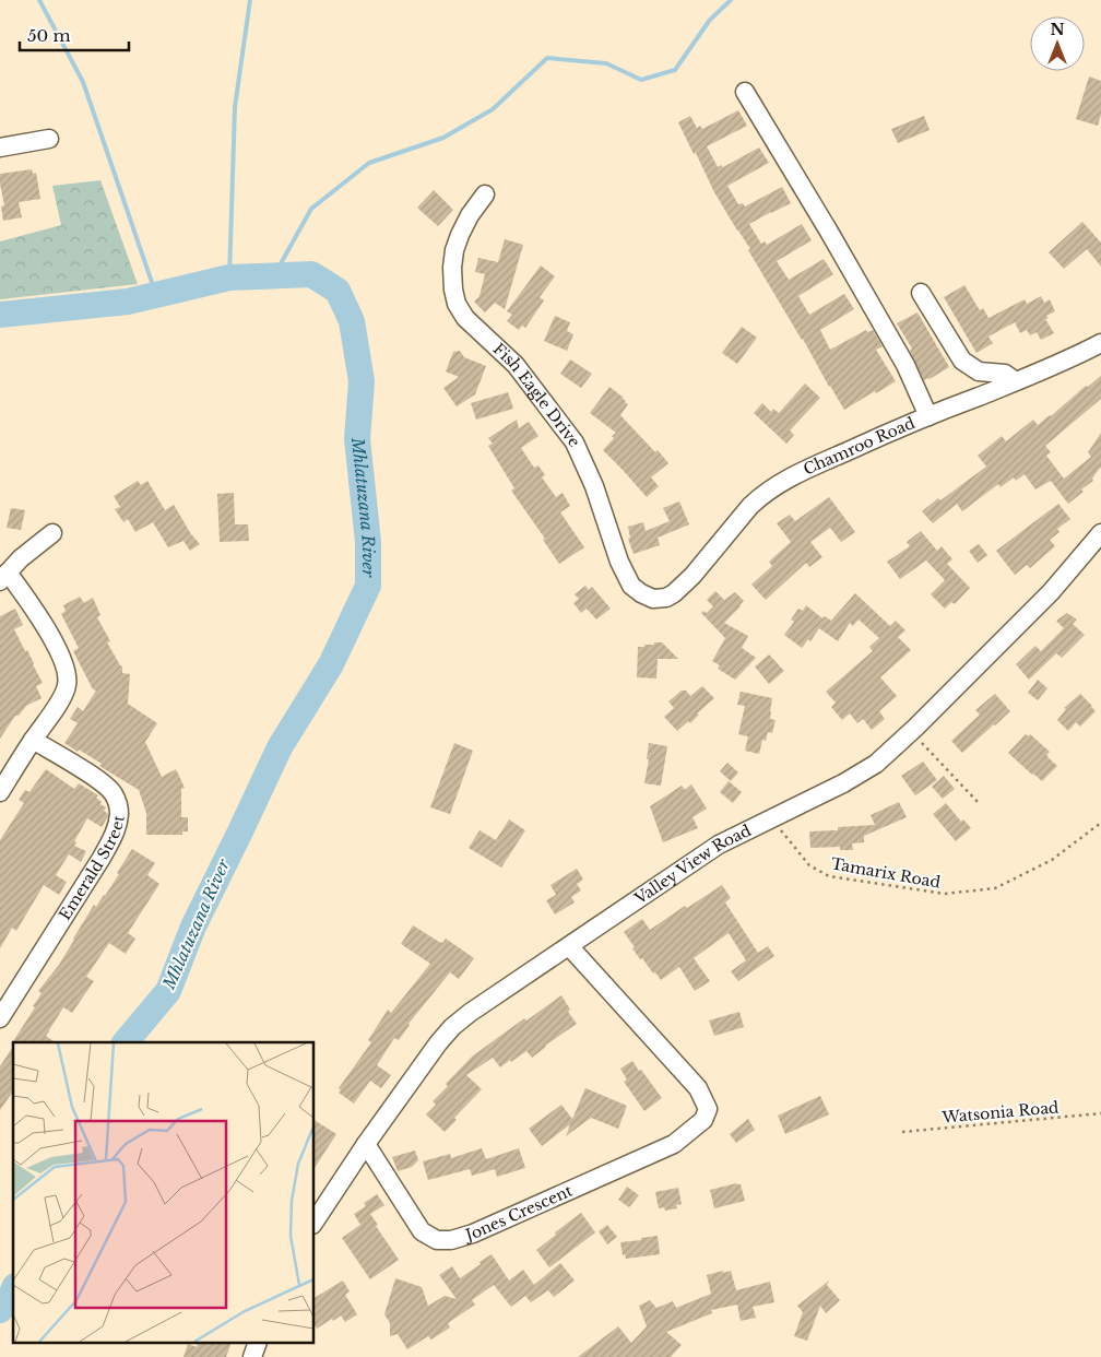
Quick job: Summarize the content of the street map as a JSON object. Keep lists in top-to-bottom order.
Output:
{
  "streets": {
    "street": [
      "Fish Eagle Drive",
      "Chamroo Road",
      "Emerald Street",
      "Valley View Road",
      "Jones Crescent"
    ],
    "path": ["Tamarix Road", "Watsonia Road"]
  },
  "crossings": [
    ["Fish Eagle Drive", "Chamroo Road"],
    ["Valley View Road", "Tamarix Road"],
    ["Valley View Road", "Jones Crescent"]
  ],
  "water": ["Mhlatuzana River"],
  "scale_bar": "50 m",
  "north": "top"
}
